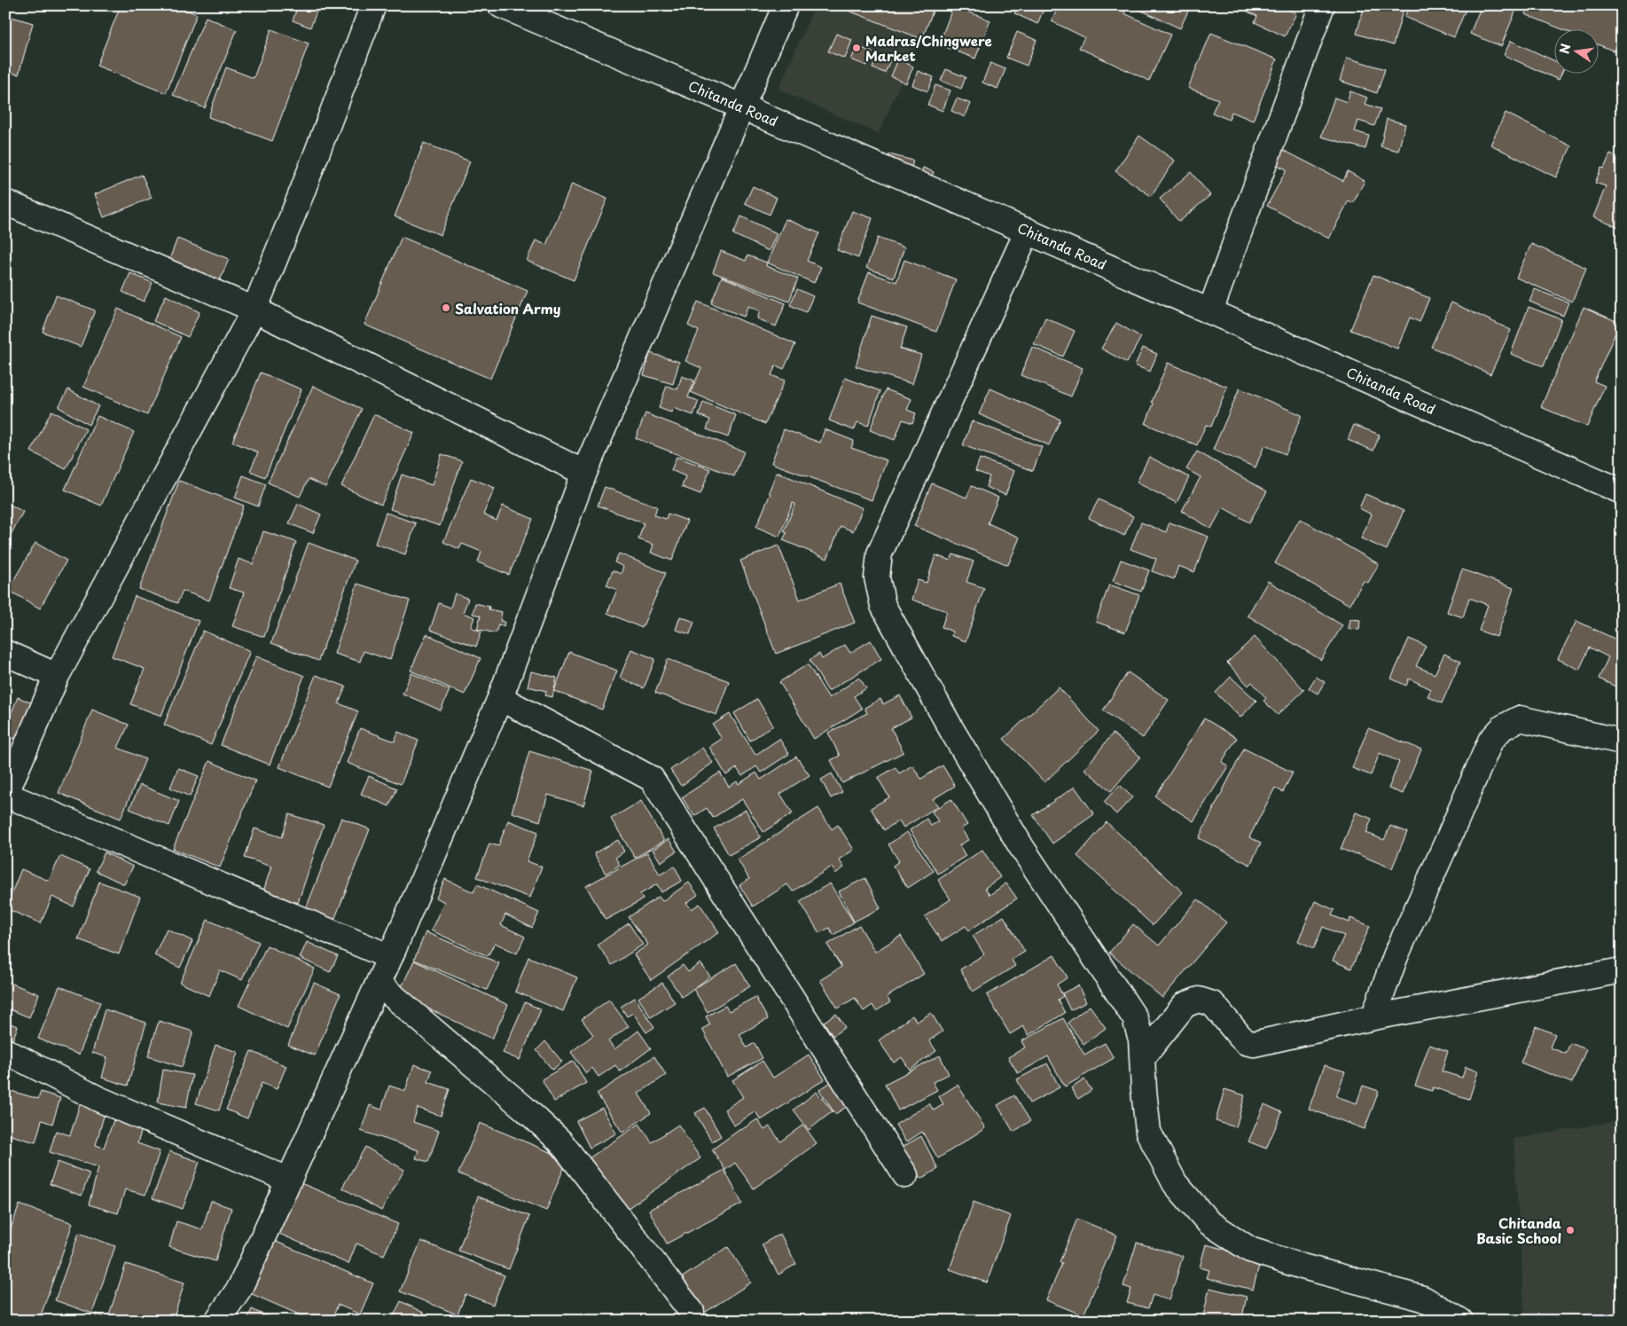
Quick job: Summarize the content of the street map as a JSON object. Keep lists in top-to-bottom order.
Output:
{
  "streets": {
    "street": ["Chitanda Road"]
  },
  "places": ["Madras/Chingwere Market", "Salvation Army", "Chitanda Basic School"],
  "north": "left"
}
